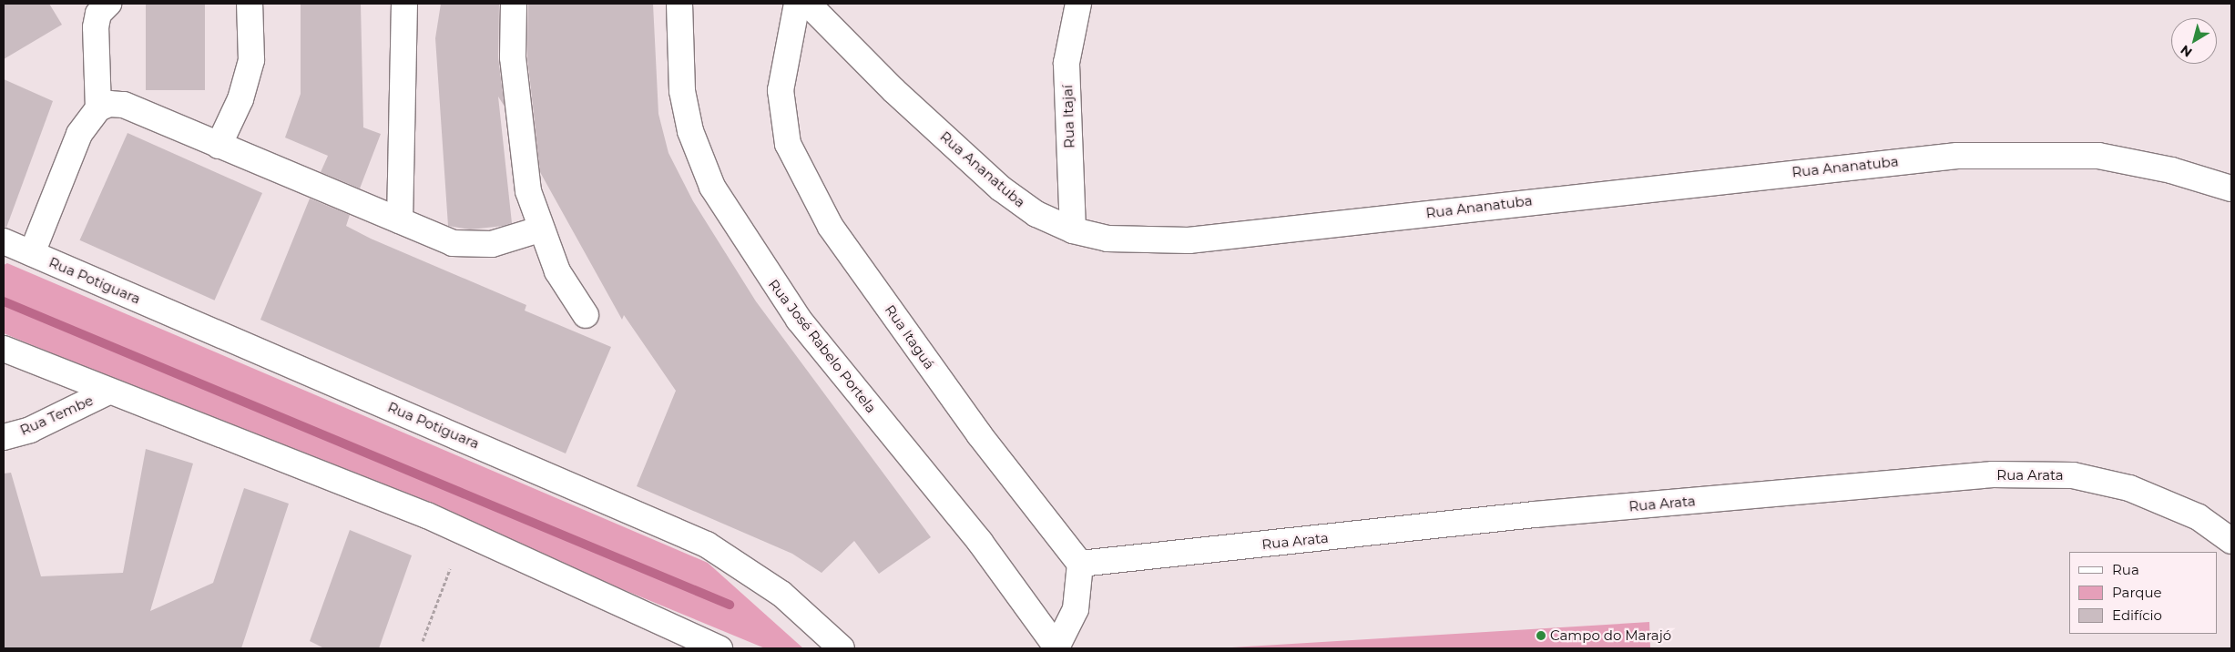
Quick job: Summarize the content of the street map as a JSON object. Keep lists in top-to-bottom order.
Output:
{
  "streets": {
    "street": [
      "Rua Itajaí",
      "Rua Ananatuba",
      "Rua Potiguara",
      "Rua Itaguá",
      "Rua José Rabelo Portela",
      "Rua Tembe",
      "Rua Arata"
    ]
  },
  "crossings": [
    ["Rua Itajaí", "Rua Ananatuba"],
    ["Rua Itaguá", "Rua Arata"]
  ],
  "places": ["Campo do Marajó"],
  "legend": ["Rua", "Parque", "Edifício"],
  "north": "bottom left"
}
